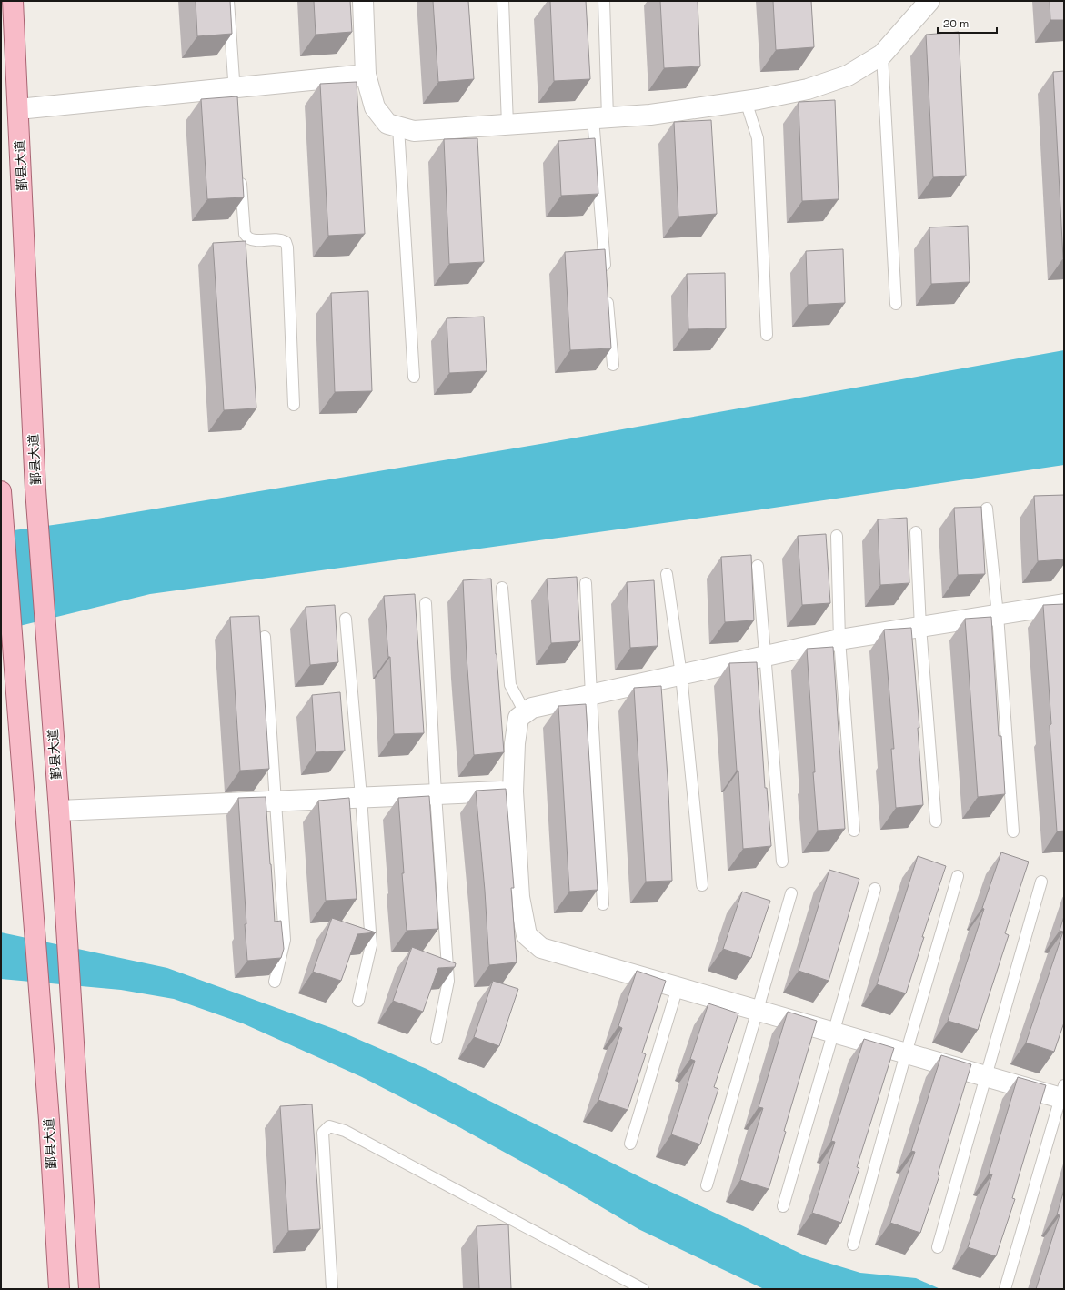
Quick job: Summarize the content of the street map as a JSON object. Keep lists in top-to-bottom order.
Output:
{
  "streets": {
    "main road": ["鄞县大道"]
  },
  "scale_bar": "20 m"
}
